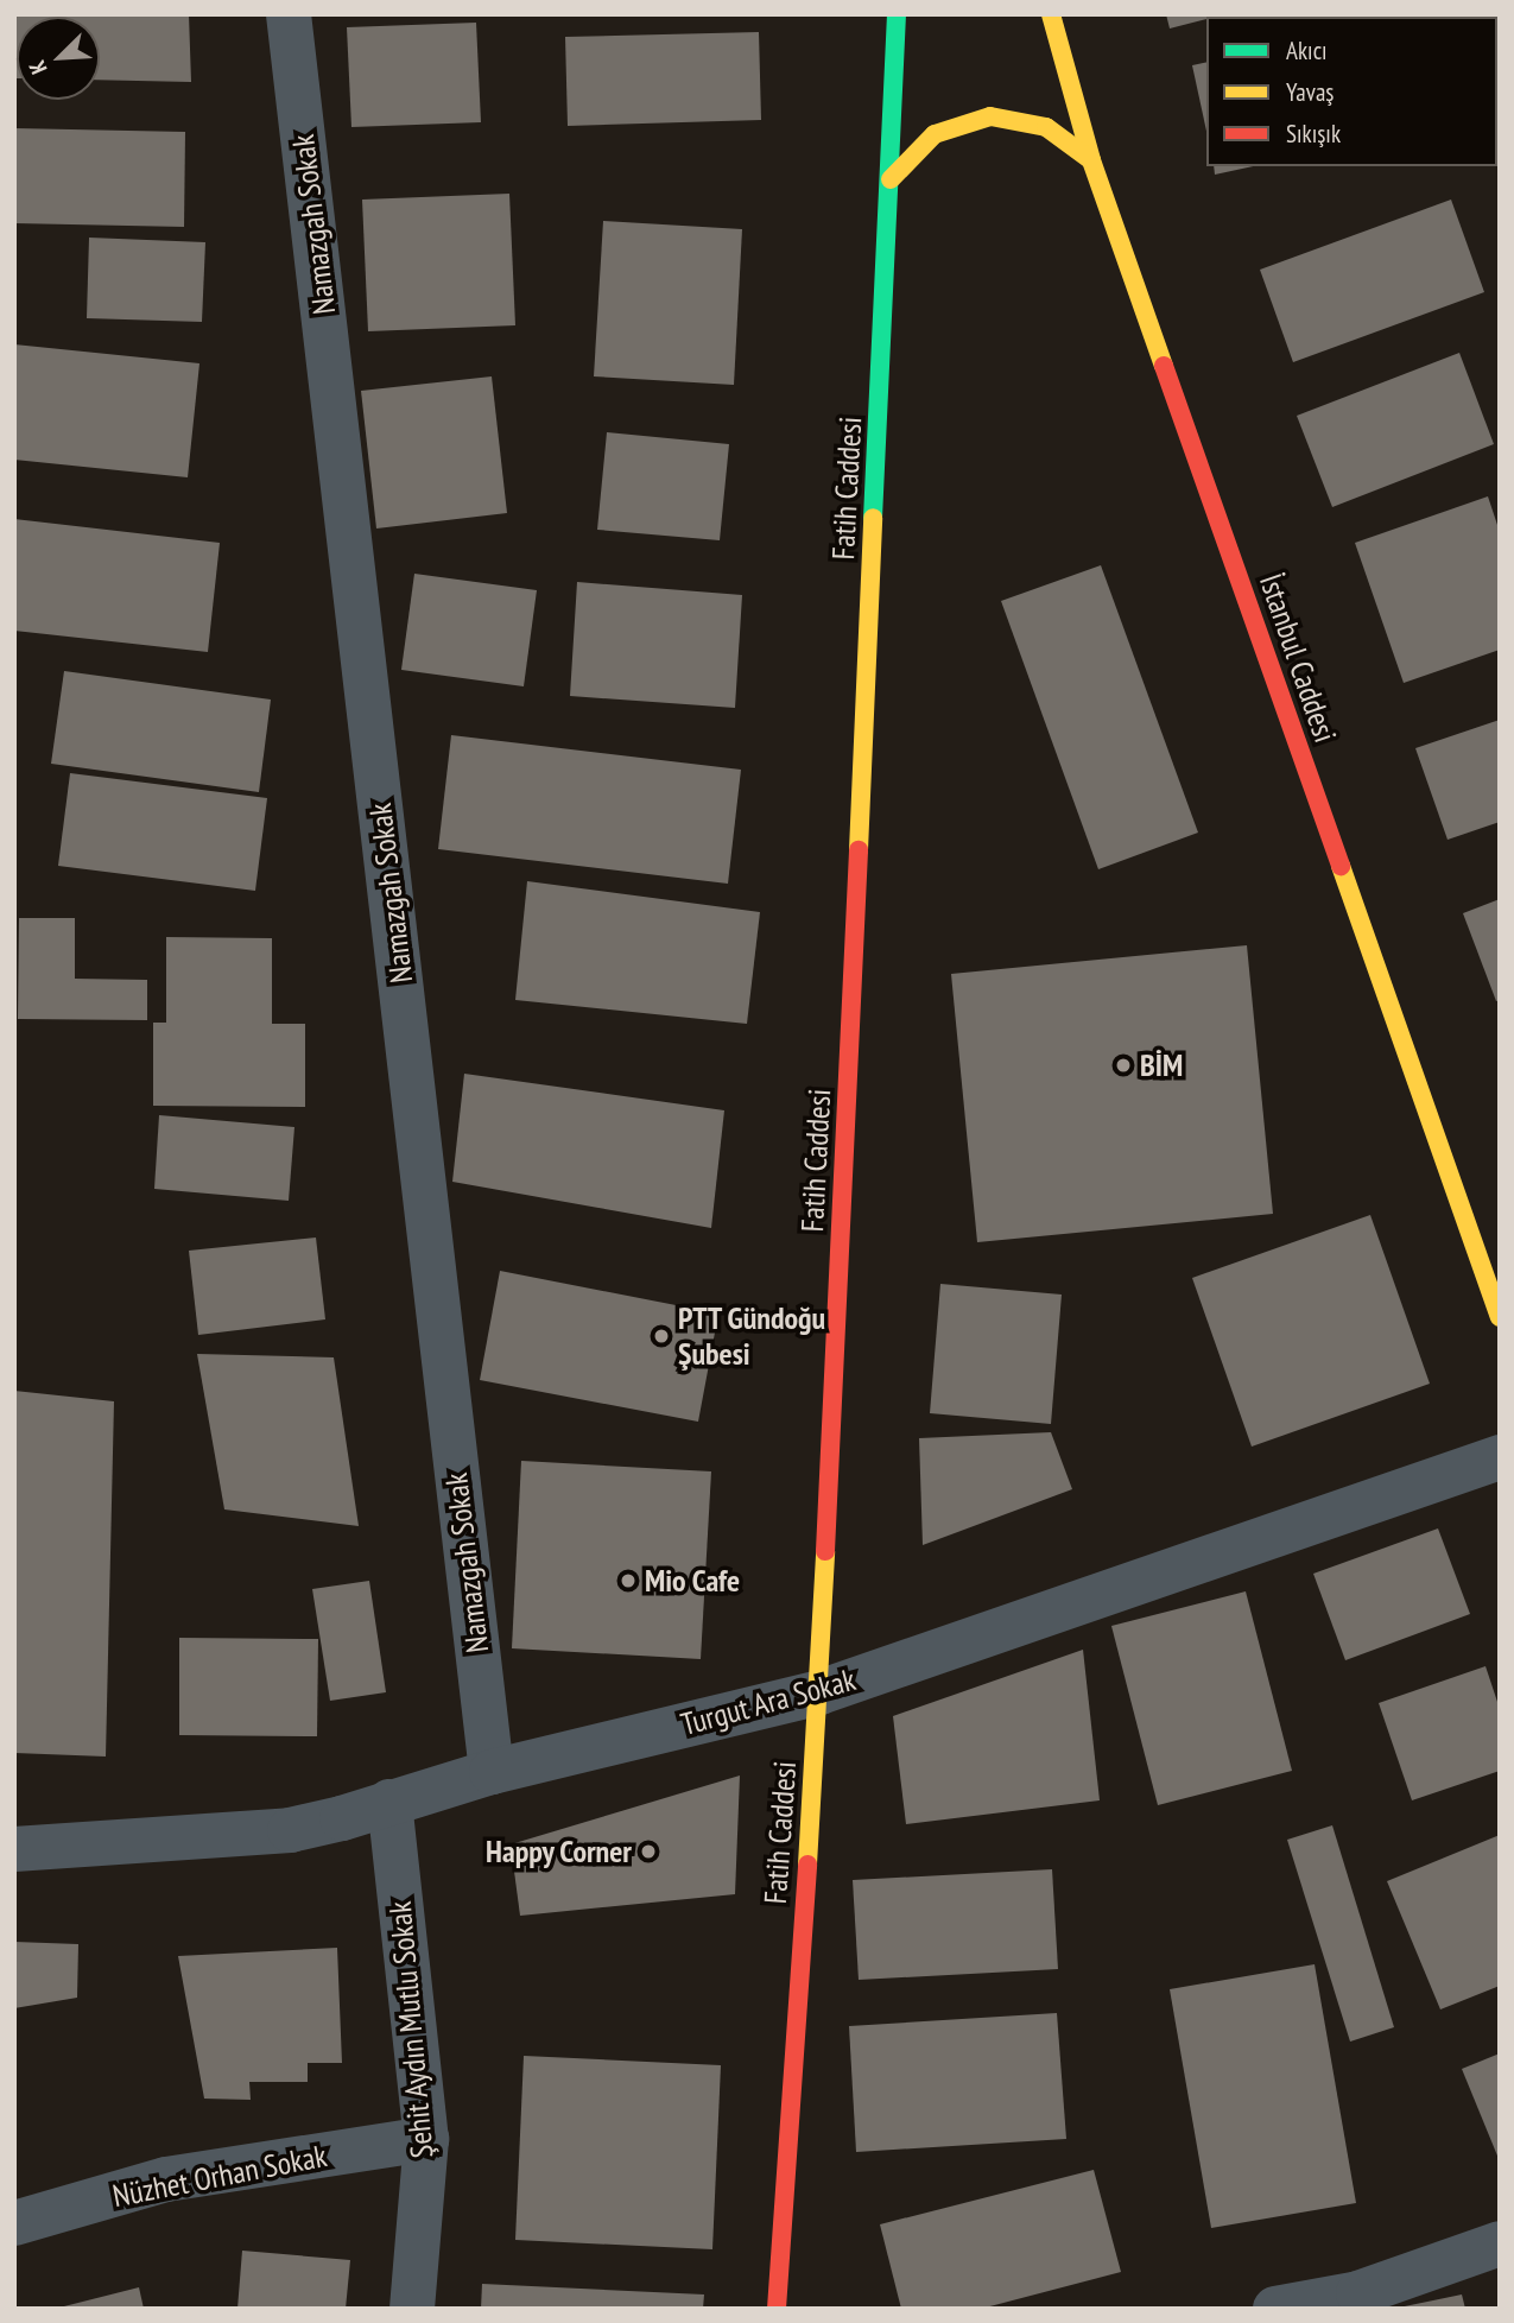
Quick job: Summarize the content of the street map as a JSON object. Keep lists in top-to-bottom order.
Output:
{
  "streets": {
    "main road": ["Fatih Caddesi", "İstanbul Caddesi"],
    "street": [
      "Namazgah Sokak",
      "Turgut Ara Sokak",
      "Şehit Aydın Mutlu Sokak",
      "Nüzhet Orhan Sokak"
    ]
  },
  "crossings": [
    ["Namazgah Sokak", "Turgut Ara Sokak"],
    ["Fatih Caddesi", "Turgut Ara Sokak"],
    ["Turgut Ara Sokak", "Şehit Aydın Mutlu Sokak"],
    ["Şehit Aydın Mutlu Sokak", "Nüzhet Orhan Sokak"]
  ],
  "places": [
    "BİM",
    "PTT Gündoğu Şubesi",
    "Mio Cafe",
    "Happy Corner"
  ],
  "legend": ["Akıcı", "Yavaş", "Sıkışık"],
  "north": "bottom left"
}
